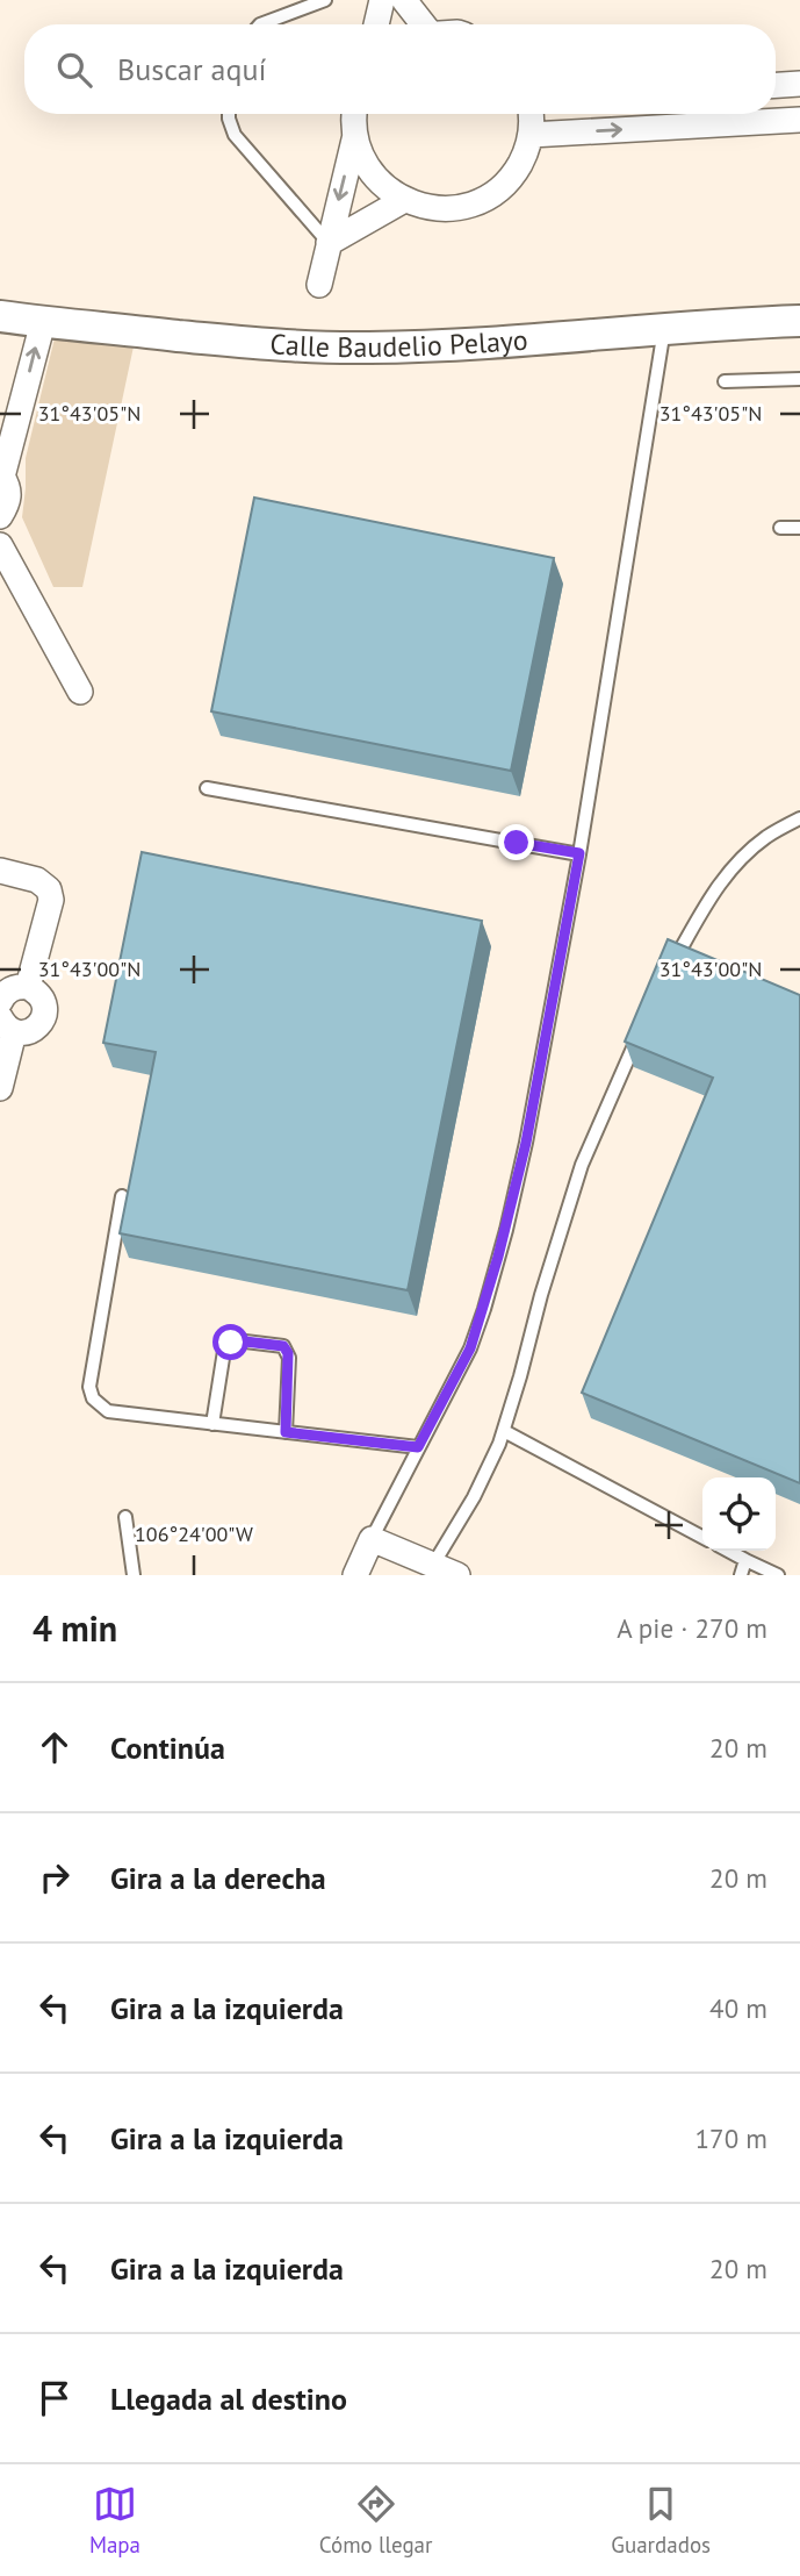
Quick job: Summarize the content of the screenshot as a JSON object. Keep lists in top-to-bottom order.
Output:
{
  "streets": {
    "street": ["Calle Baudelio Pelayo"]
  },
  "page": {
    "search": "Buscar aquí",
    "heading": ["4 min", "A pie · 270 m"],
    "list": [
      ["Continúa", "20 m"],
      ["Gira a la derecha", "20 m"],
      ["Gira a la izquierda", "40 m"],
      ["Gira a la izquierda", "170 m"],
      ["Gira a la izquierda", "20 m"],
      "Llegada al destino"
    ],
    "nav": ["Mapa", "Cómo llegar", "Guardados"]
  },
  "coordinates": ["31°43'05\"N", "31°43'00\"N", "106°24'00\"W"]
}
